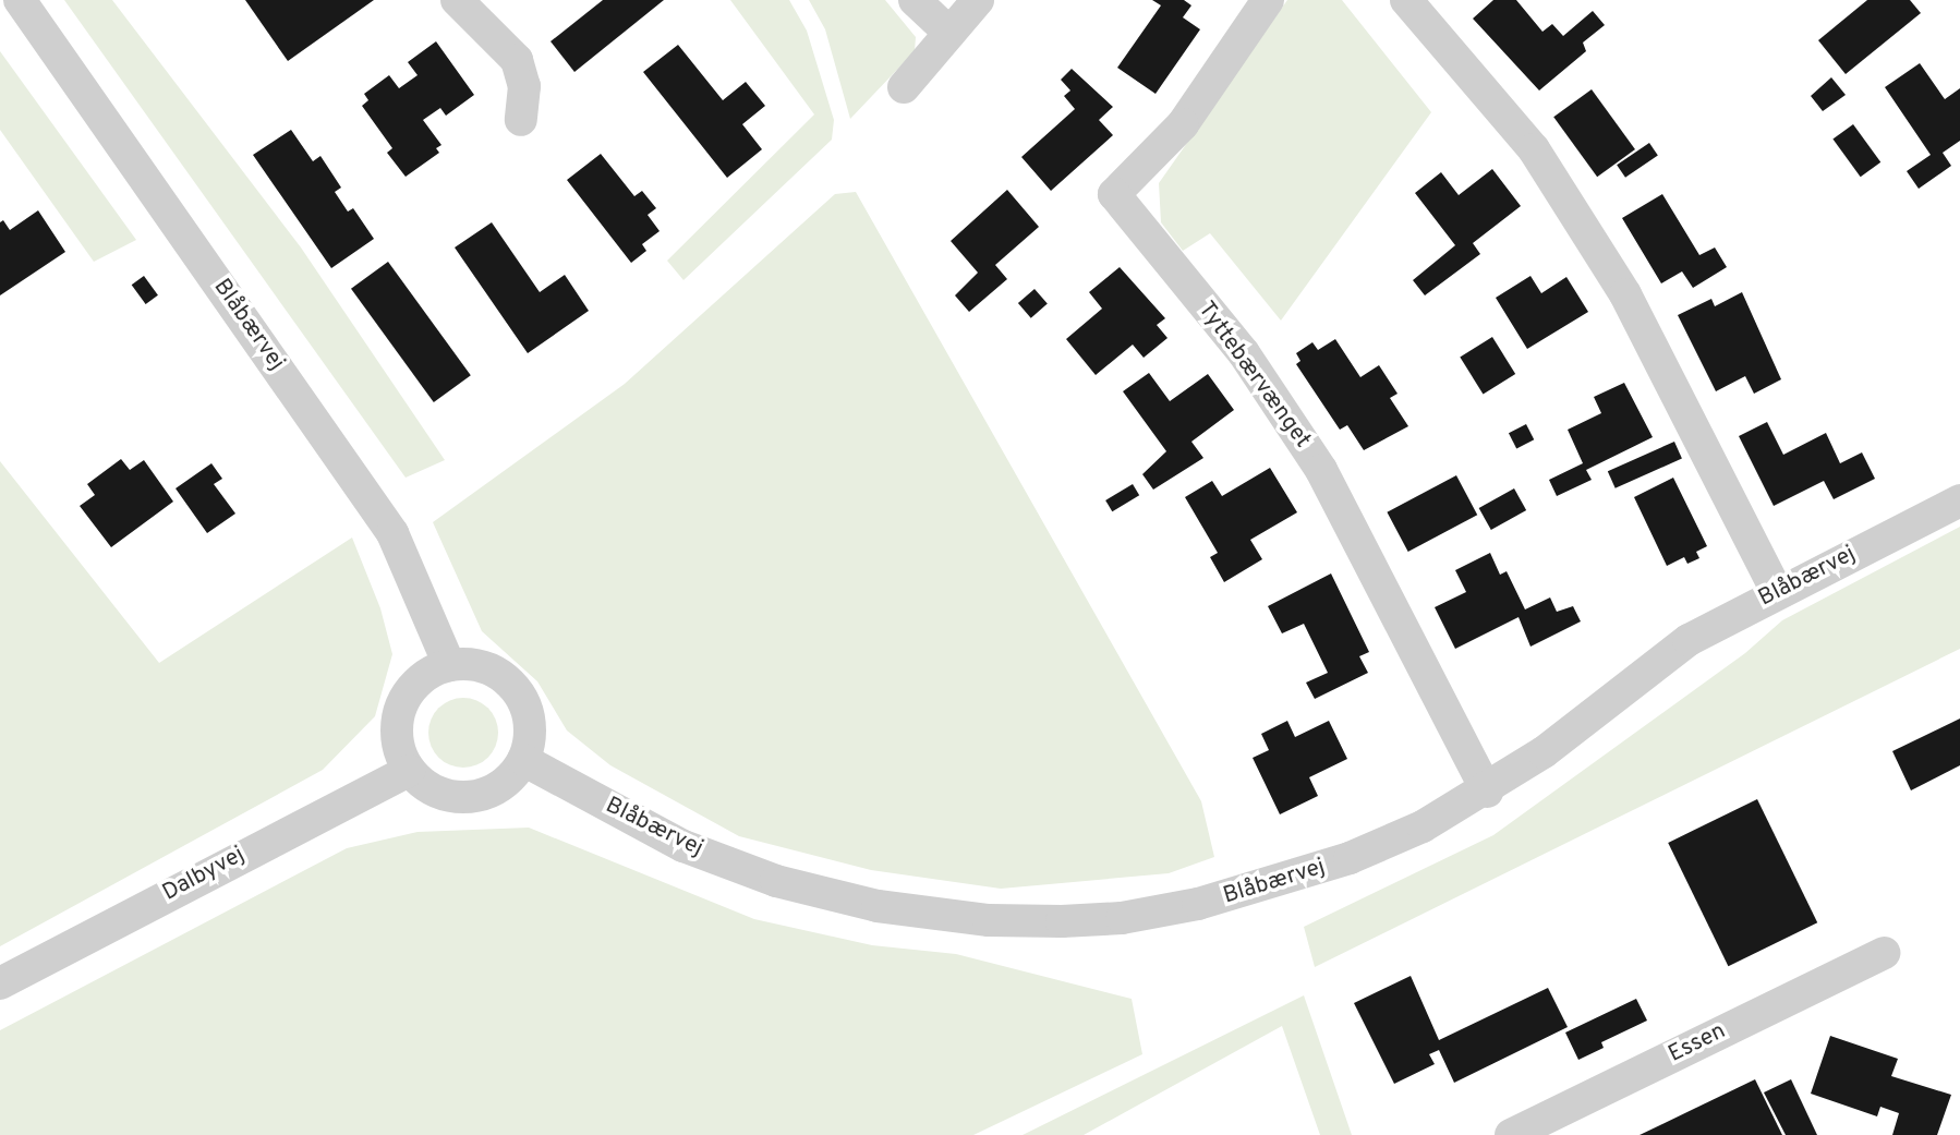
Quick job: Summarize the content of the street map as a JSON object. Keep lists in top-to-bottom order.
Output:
{
  "streets": {
    "street": [
      "Blåbærvej",
      "Tyttebærvænget",
      "Dalbyvej",
      "Essen"
    ]
  },
  "crossings": [
    ["Blåbærvej", "Tyttebærvænget"],
    ["Blåbærvej", "Dalbyvej"]
  ]
}
